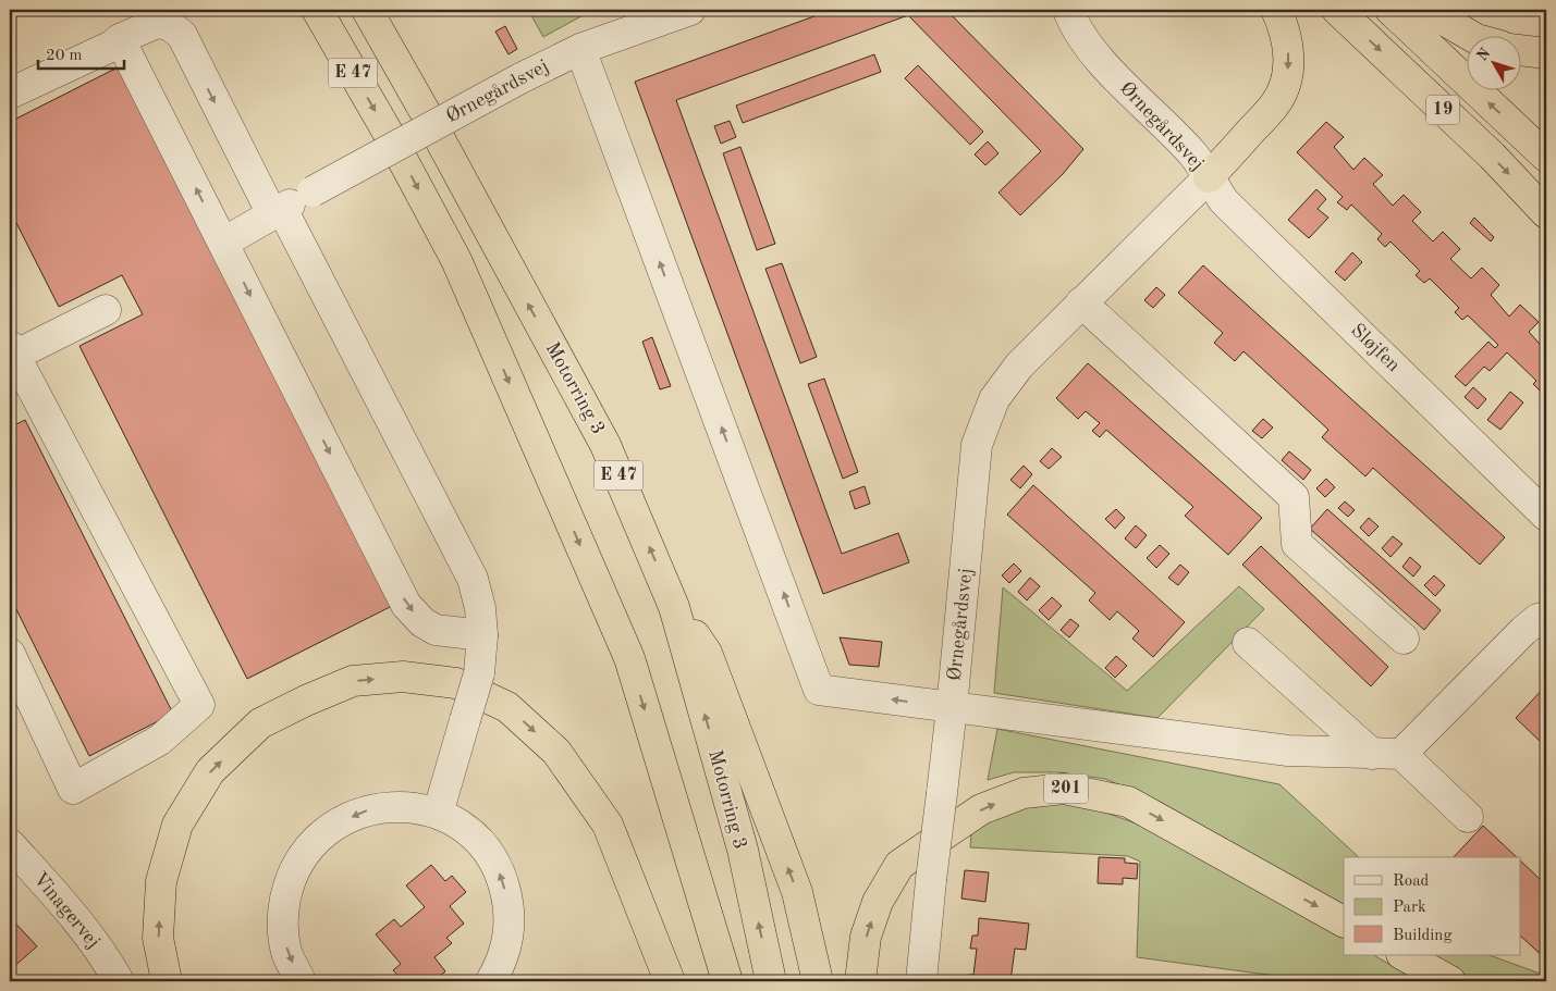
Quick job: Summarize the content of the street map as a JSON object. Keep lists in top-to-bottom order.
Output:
{
  "streets": {
    "highway": [
      "E 47",
      "19",
      "Motorring 3",
      "201"
    ],
    "street": ["Ørnegårdsvej", "Sløjfen", "Vinagervej"]
  },
  "crossings": [
    ["Ørnegårdsvej", "Sløjfen"]
  ],
  "legend": ["Road", "Park", "Building"],
  "scale_bar": "20 m",
  "north": "top left"
}
